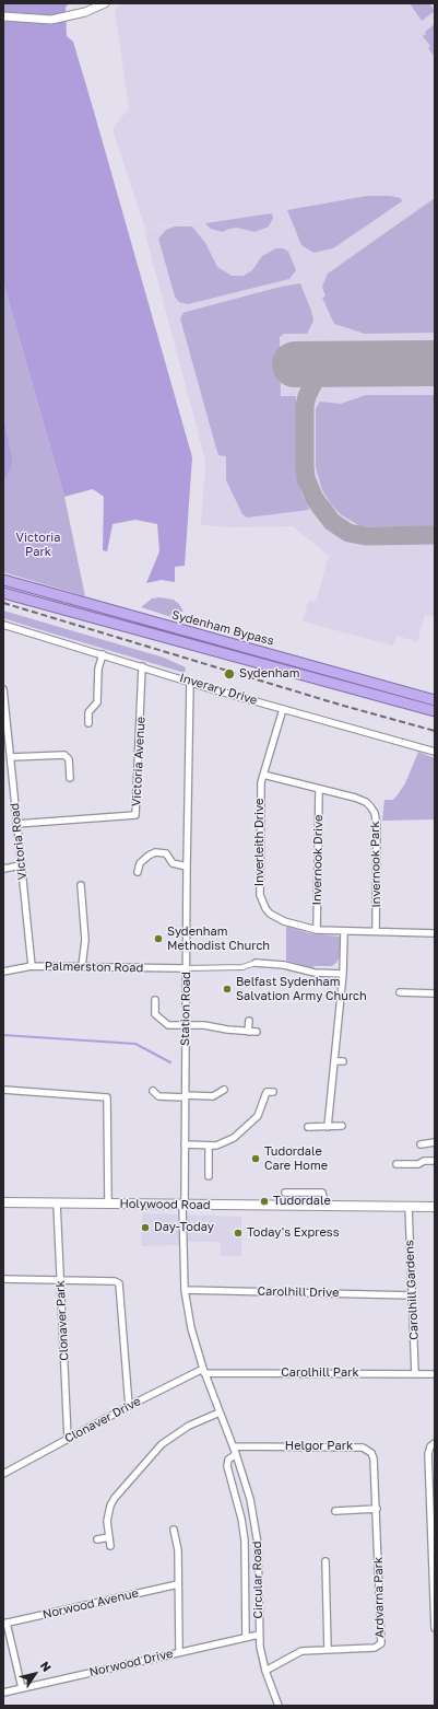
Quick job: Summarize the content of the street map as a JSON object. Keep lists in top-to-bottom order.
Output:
{
  "streets": {
    "highway": ["Sydenham Bypass"],
    "main road": ["Holywood Road"],
    "street": [
      "Inverary Drive",
      "Victoria Avenue",
      "Victoria Road",
      "Inverleith Drive",
      "Invernook Drive",
      "Invernook Park",
      "Palmerston Road",
      "Station Road",
      "Carolhill Gardens",
      "Carolhill Drive",
      "Clonaver Park",
      "Carolhill Park",
      "Clonaver Drive",
      "Helgor Park",
      "Circular Road",
      "Ardvarna Park",
      "Norwood Avenue",
      "Norwood Drive"
    ]
  },
  "crossings": [
    ["Inverary Drive", "Victoria Avenue"],
    ["Inverary Drive", "Inverleith Drive"],
    ["Inverary Drive", "Station Road"],
    ["Victoria Avenue", "Victoria Road"],
    ["Victoria Road", "Palmerston Road"],
    ["Inverleith Drive", "Invernook Drive"],
    ["Inverleith Drive", "Invernook Park"],
    ["Invernook Drive", "Invernook Park"],
    ["Palmerston Road", "Station Road"],
    ["Station Road", "Holywood Road"],
    ["Station Road", "Circular Road"],
    ["Holywood Road", "Carolhill Gardens"],
    ["Holywood Road", "Clonaver Park"],
    ["Holywood Road", "Circular Road"],
    ["Carolhill Gardens", "Carolhill Drive"],
    ["Carolhill Gardens", "Carolhill Park"],
    ["Carolhill Drive", "Circular Road"],
    ["Clonaver Park", "Clonaver Drive"],
    ["Carolhill Park", "Clonaver Drive"],
    ["Carolhill Park", "Circular Road"],
    ["Clonaver Drive", "Circular Road"],
    ["Helgor Park", "Circular Road"],
    ["Helgor Park", "Ardvarna Park"],
    ["Circular Road", "Ardvarna Park"],
    ["Circular Road", "Norwood Drive"]
  ],
  "parks": ["Victoria Park"],
  "places": [
    "Sydenham",
    "Sydenham Methodist Church",
    "Belfast Sydenham Salvation Army Church",
    "Tudordale Care Home",
    "Tudordale",
    "Day-Today",
    "Today's Express"
  ],
  "north": "top right"
}
